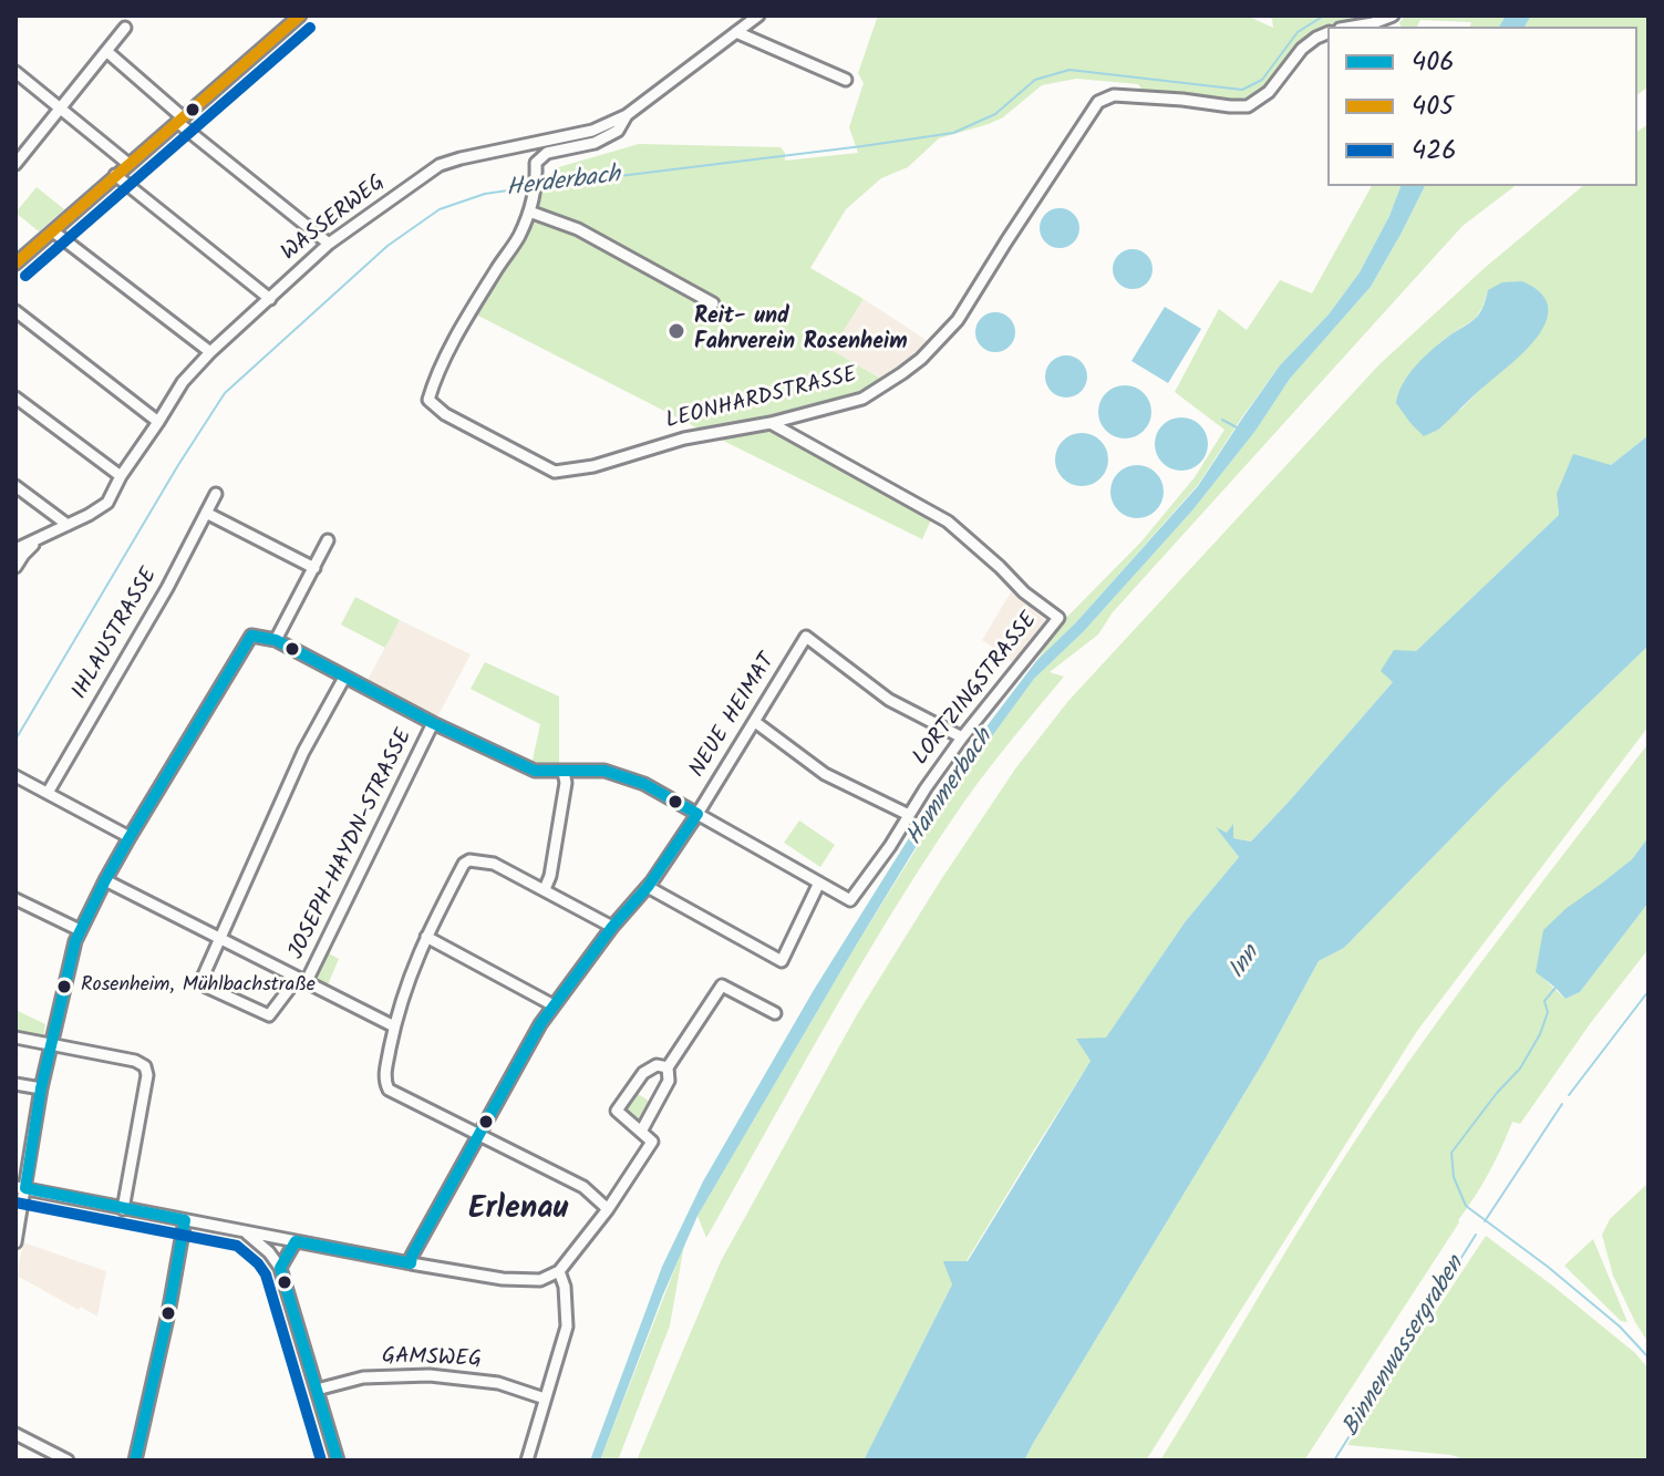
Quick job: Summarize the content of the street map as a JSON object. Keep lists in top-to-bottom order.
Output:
{
  "streets": {
    "street": [
      "WASSERWEG",
      "LEONHARDSTRASSE",
      "IHLAUSTRASSE",
      "LORTZINGSTRASSE",
      "NEUE HEIMAT",
      "JOSEPH-HAYDN-STRASSE",
      "GAMSWEG"
    ]
  },
  "crossings": [
    ["LEONHARDSTRASSE", "LORTZINGSTRASSE"],
    ["LORTZINGSTRASSE", "NEUE HEIMAT"]
  ],
  "districts": ["Erlenau"],
  "water": [
    "Herderbach",
    "Hammerbach",
    "Inn",
    "Binnenwassergraben"
  ],
  "places": ["Reit- und Fahrverein Rosenheim", "Rosenheim, Mühlbachstraße"],
  "lines": ["transit line 405", "transit line 426", "transit line 406"],
  "legend": ["406", "405", "426"]
}
